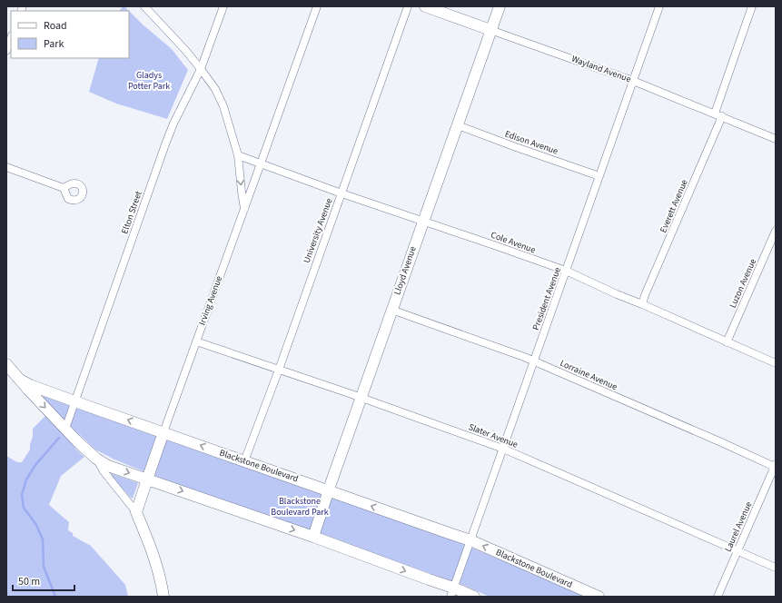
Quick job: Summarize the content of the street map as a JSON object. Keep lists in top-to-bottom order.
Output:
{
  "streets": {
    "main road": [
      "Wayland Avenue",
      "Lloyd Avenue",
      "Irving Avenue",
      "Blackstone Boulevard"
    ],
    "street": [
      "Edison Avenue",
      "Everett Avenue",
      "Elton Street",
      "University Avenue",
      "Cole Avenue",
      "Luzon Avenue",
      "President Avenue",
      "Lorraine Avenue",
      "Slater Avenue",
      "Laurel Avenue"
    ]
  },
  "crossings": [
    ["Wayland Avenue", "Everett Avenue"],
    ["Wayland Avenue", "Lloyd Avenue"],
    ["Wayland Avenue", "President Avenue"],
    ["Edison Avenue", "Lloyd Avenue"],
    ["Edison Avenue", "President Avenue"],
    ["Everett Avenue", "Cole Avenue"],
    ["Elton Street", "Blackstone Boulevard"],
    ["University Avenue", "Cole Avenue"],
    ["University Avenue", "Slater Avenue"],
    ["University Avenue", "Blackstone Boulevard"],
    ["Cole Avenue", "Lloyd Avenue"],
    ["Cole Avenue", "Luzon Avenue"],
    ["Cole Avenue", "President Avenue"],
    ["Cole Avenue", "Irving Avenue"],
    ["Lloyd Avenue", "Lorraine Avenue"],
    ["Lloyd Avenue", "Slater Avenue"],
    ["Lloyd Avenue", "Blackstone Boulevard"],
    ["President Avenue", "Lorraine Avenue"],
    ["President Avenue", "Slater Avenue"],
    ["President Avenue", "Blackstone Boulevard"],
    ["Irving Avenue", "Slater Avenue"],
    ["Irving Avenue", "Blackstone Boulevard"],
    ["Lorraine Avenue", "Laurel Avenue"],
    ["Slater Avenue", "Laurel Avenue"]
  ],
  "parks": ["Gladys Potter Park", "Blackstone Boulevard Park"],
  "legend": ["Road", "Park"],
  "scale_bar": "50 m"
}
